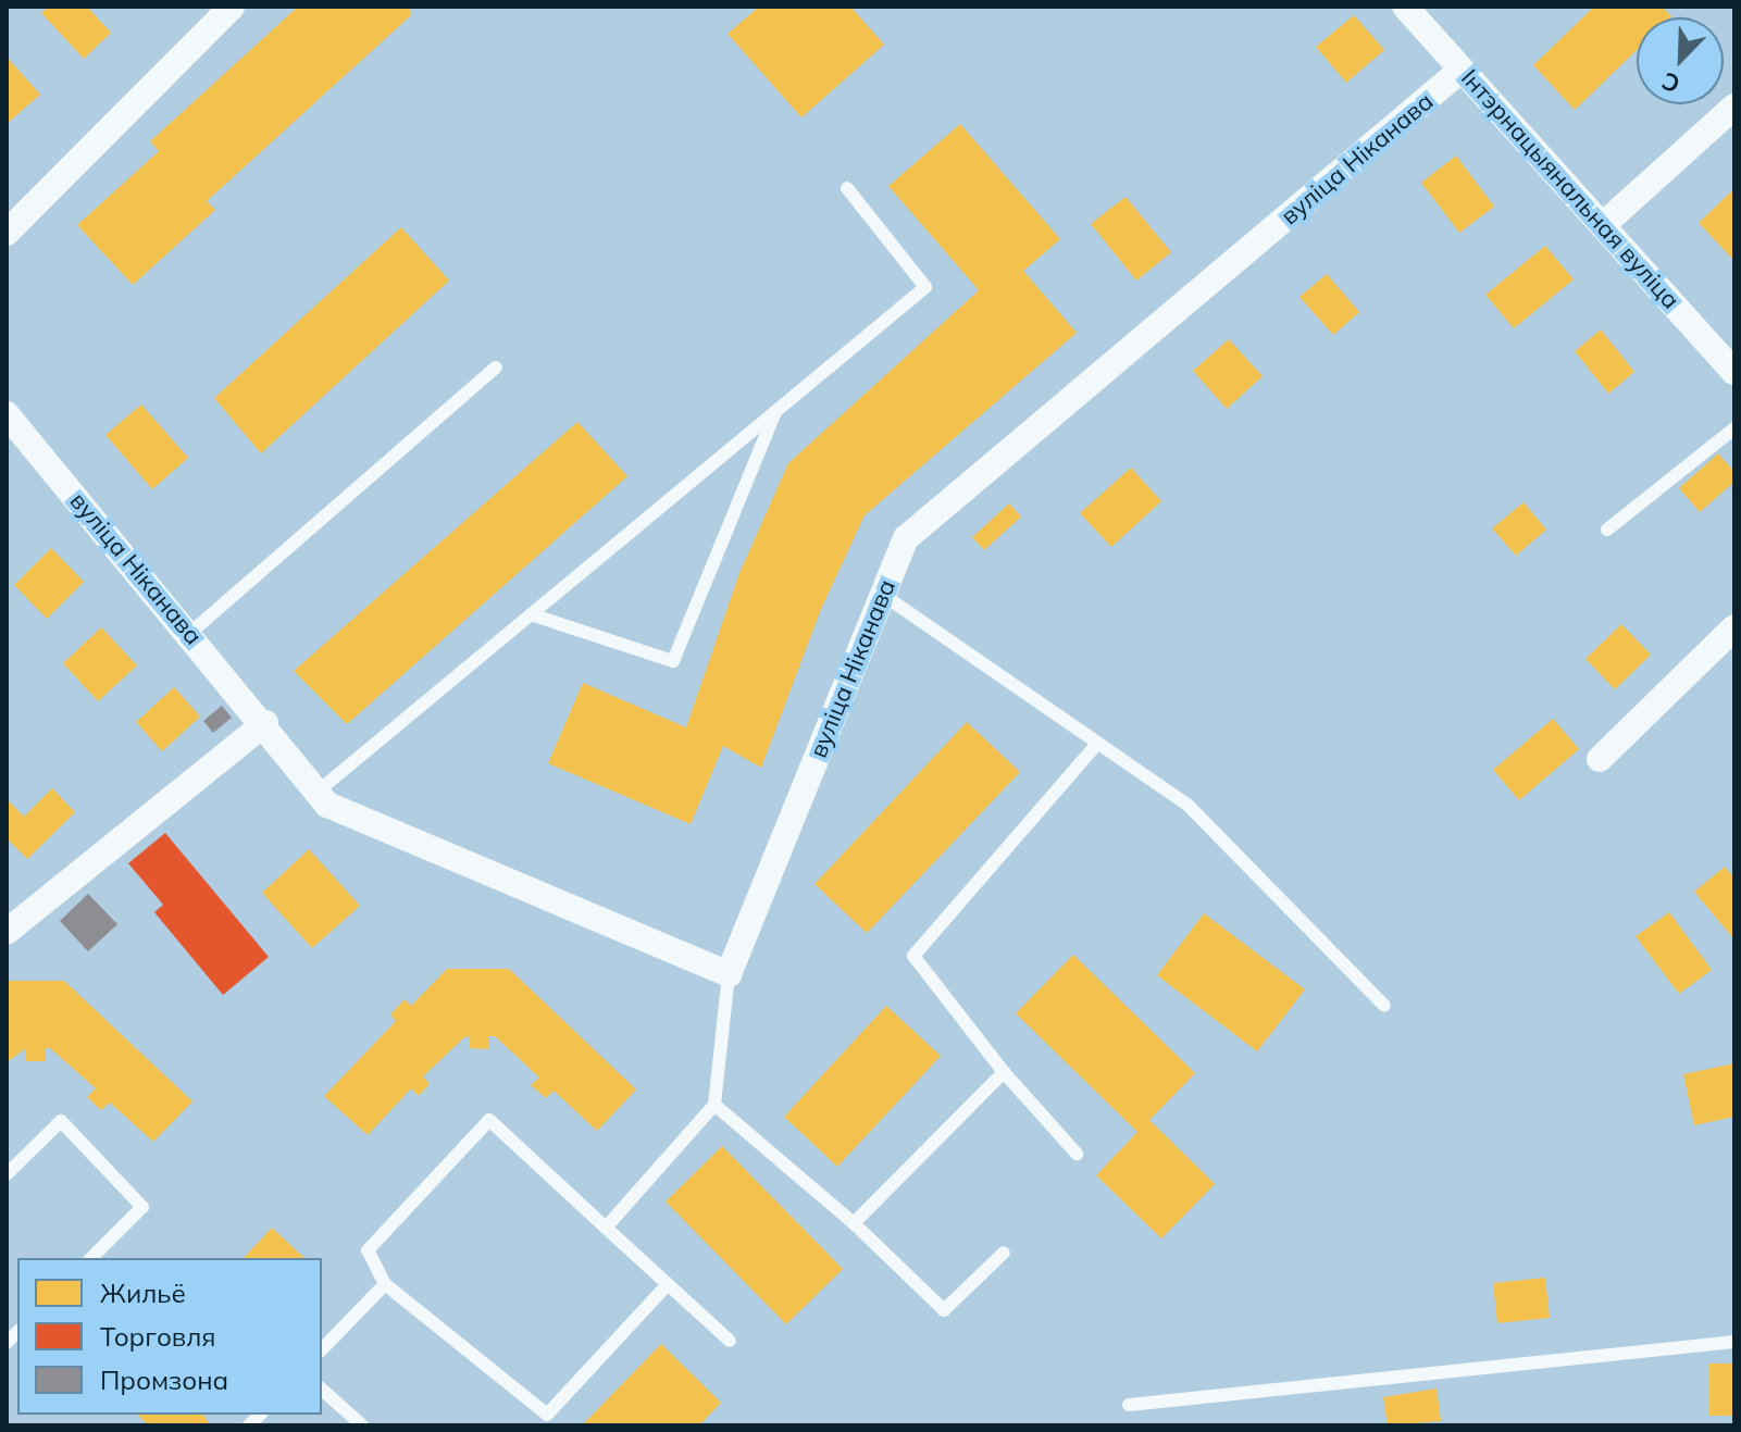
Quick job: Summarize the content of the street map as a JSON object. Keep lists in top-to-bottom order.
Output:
{
  "streets": {
    "street": ["вуліца Ніканава", "Інтэрнацыянальная вуліца"]
  },
  "crossings": [
    ["вуліца Ніканава", "Інтэрнацыянальная вуліца"]
  ],
  "legend": ["Жильё", "Торговля", "Промзона"],
  "north": "bottom left"
}
